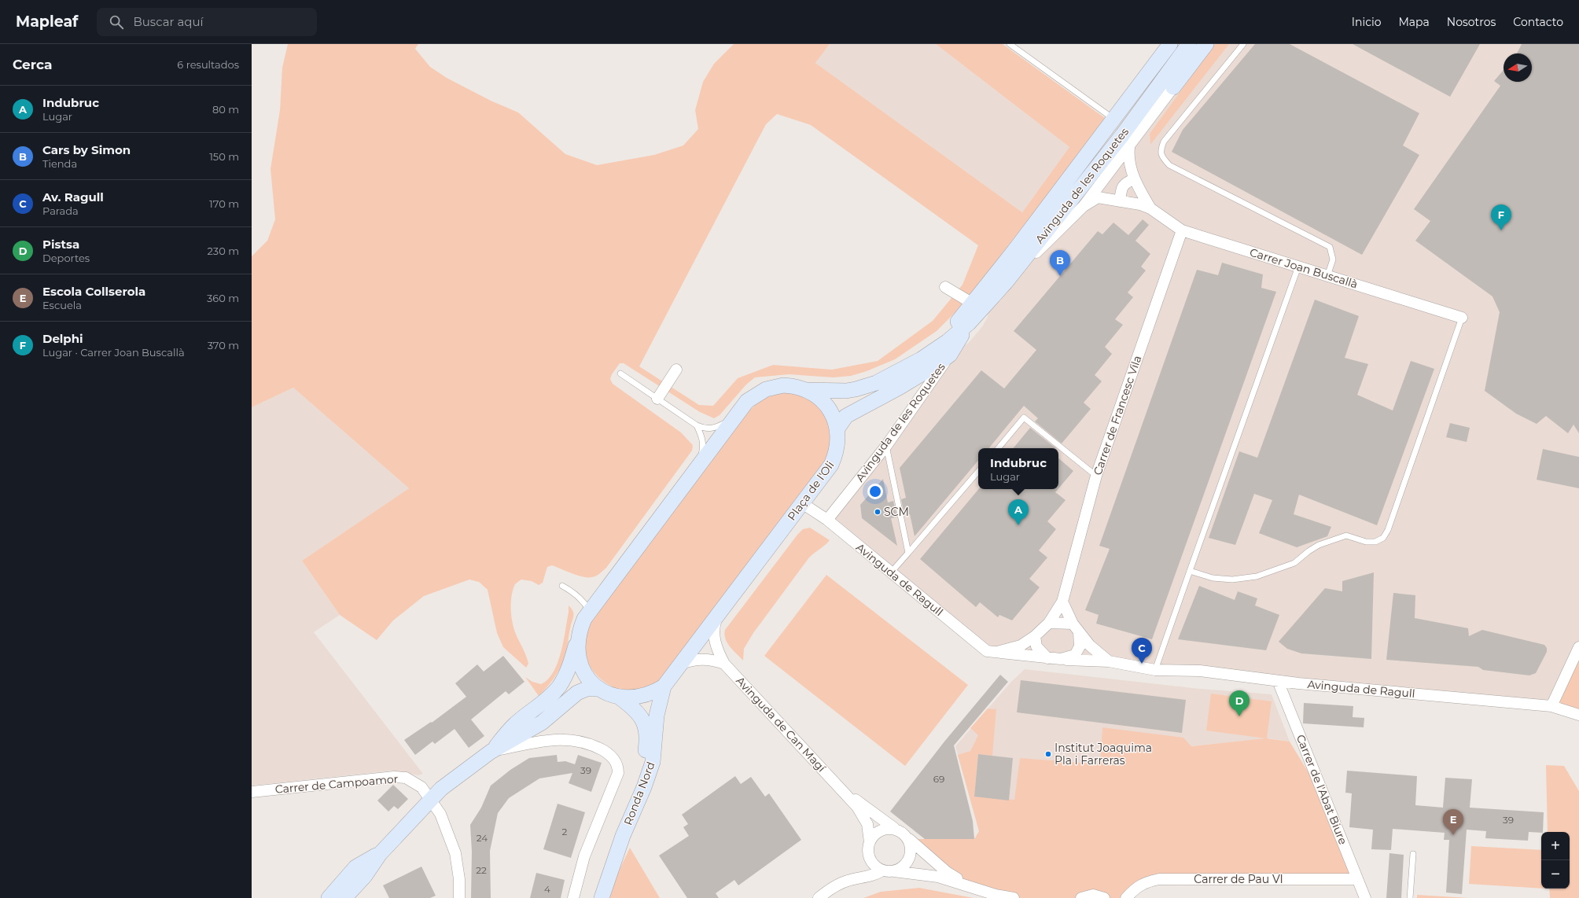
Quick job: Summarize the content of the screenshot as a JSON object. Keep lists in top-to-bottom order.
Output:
{
  "streets": {
    "main road": ["Avinguda de les Roquetes", "Plaça de l'Oli", "Ronda Nord"],
    "street": [
      "Carrer Joan Buscallà",
      "Carrer de Francesc Vila",
      "Avinguda de Ragull",
      "Avinguda de Can Magí",
      "Carrer de Campoamor",
      "Carrer de l'Abat Biure",
      "Carrer de Pau VI"
    ]
  },
  "crossings": [
    ["Avinguda de les Roquetes", "Plaça de l'Oli"],
    ["Avinguda de les Roquetes", "Avinguda de Ragull"],
    ["Carrer Joan Buscallà", "Carrer de Francesc Vila"],
    ["Plaça de l'Oli", "Avinguda de Ragull"],
    ["Plaça de l'Oli", "Avinguda de Can Magí"],
    ["Plaça de l'Oli", "Ronda Nord"],
    ["Avinguda de Ragull", "Carrer de l'Abat Biure"],
    ["Carrer de l'Abat Biure", "Carrer de Pau VI"]
  ],
  "places": ["SCM", "Institut Joaquima Pla i Farreras"],
  "house_numbers": [
    "39",
    "69",
    "39",
    "2",
    "24",
    "22",
    "4"
  ],
  "north": "left",
  "page": {
    "header": "Mapleaf",
    "search": "Buscar aquí",
    "nav": [
      "Inicio",
      "Mapa",
      "Nosotros",
      "Contacto"
    ],
    "heading": ["Cerca", "6 resultados"],
    "list": [
      {
        "mark": "A",
        "name": "Indubruc",
        "note": "Lugar",
        "value": "80 m"
      },
      {
        "mark": "B",
        "name": "Cars by Simon",
        "note": "Tienda",
        "value": "150 m"
      },
      {
        "mark": "C",
        "name": "Av. Ragull",
        "note": "Parada",
        "value": "170 m"
      },
      {
        "mark": "D",
        "name": "Pistsa",
        "note": "Deportes",
        "value": "230 m"
      },
      {
        "mark": "E",
        "name": "Escola Collserola",
        "note": "Escuela",
        "value": "360 m"
      },
      {
        "mark": "F",
        "name": "Delphi",
        "note": "Lugar · Carrer Joan Buscallà",
        "value": "370 m"
      }
    ],
    "pins": [
      "F",
      "B",
      "A",
      "C",
      "D",
      "E"
    ],
    "popup": ["Indubruc", "Lugar"],
    "map_buttons": ["+", "−"]
  }
}
